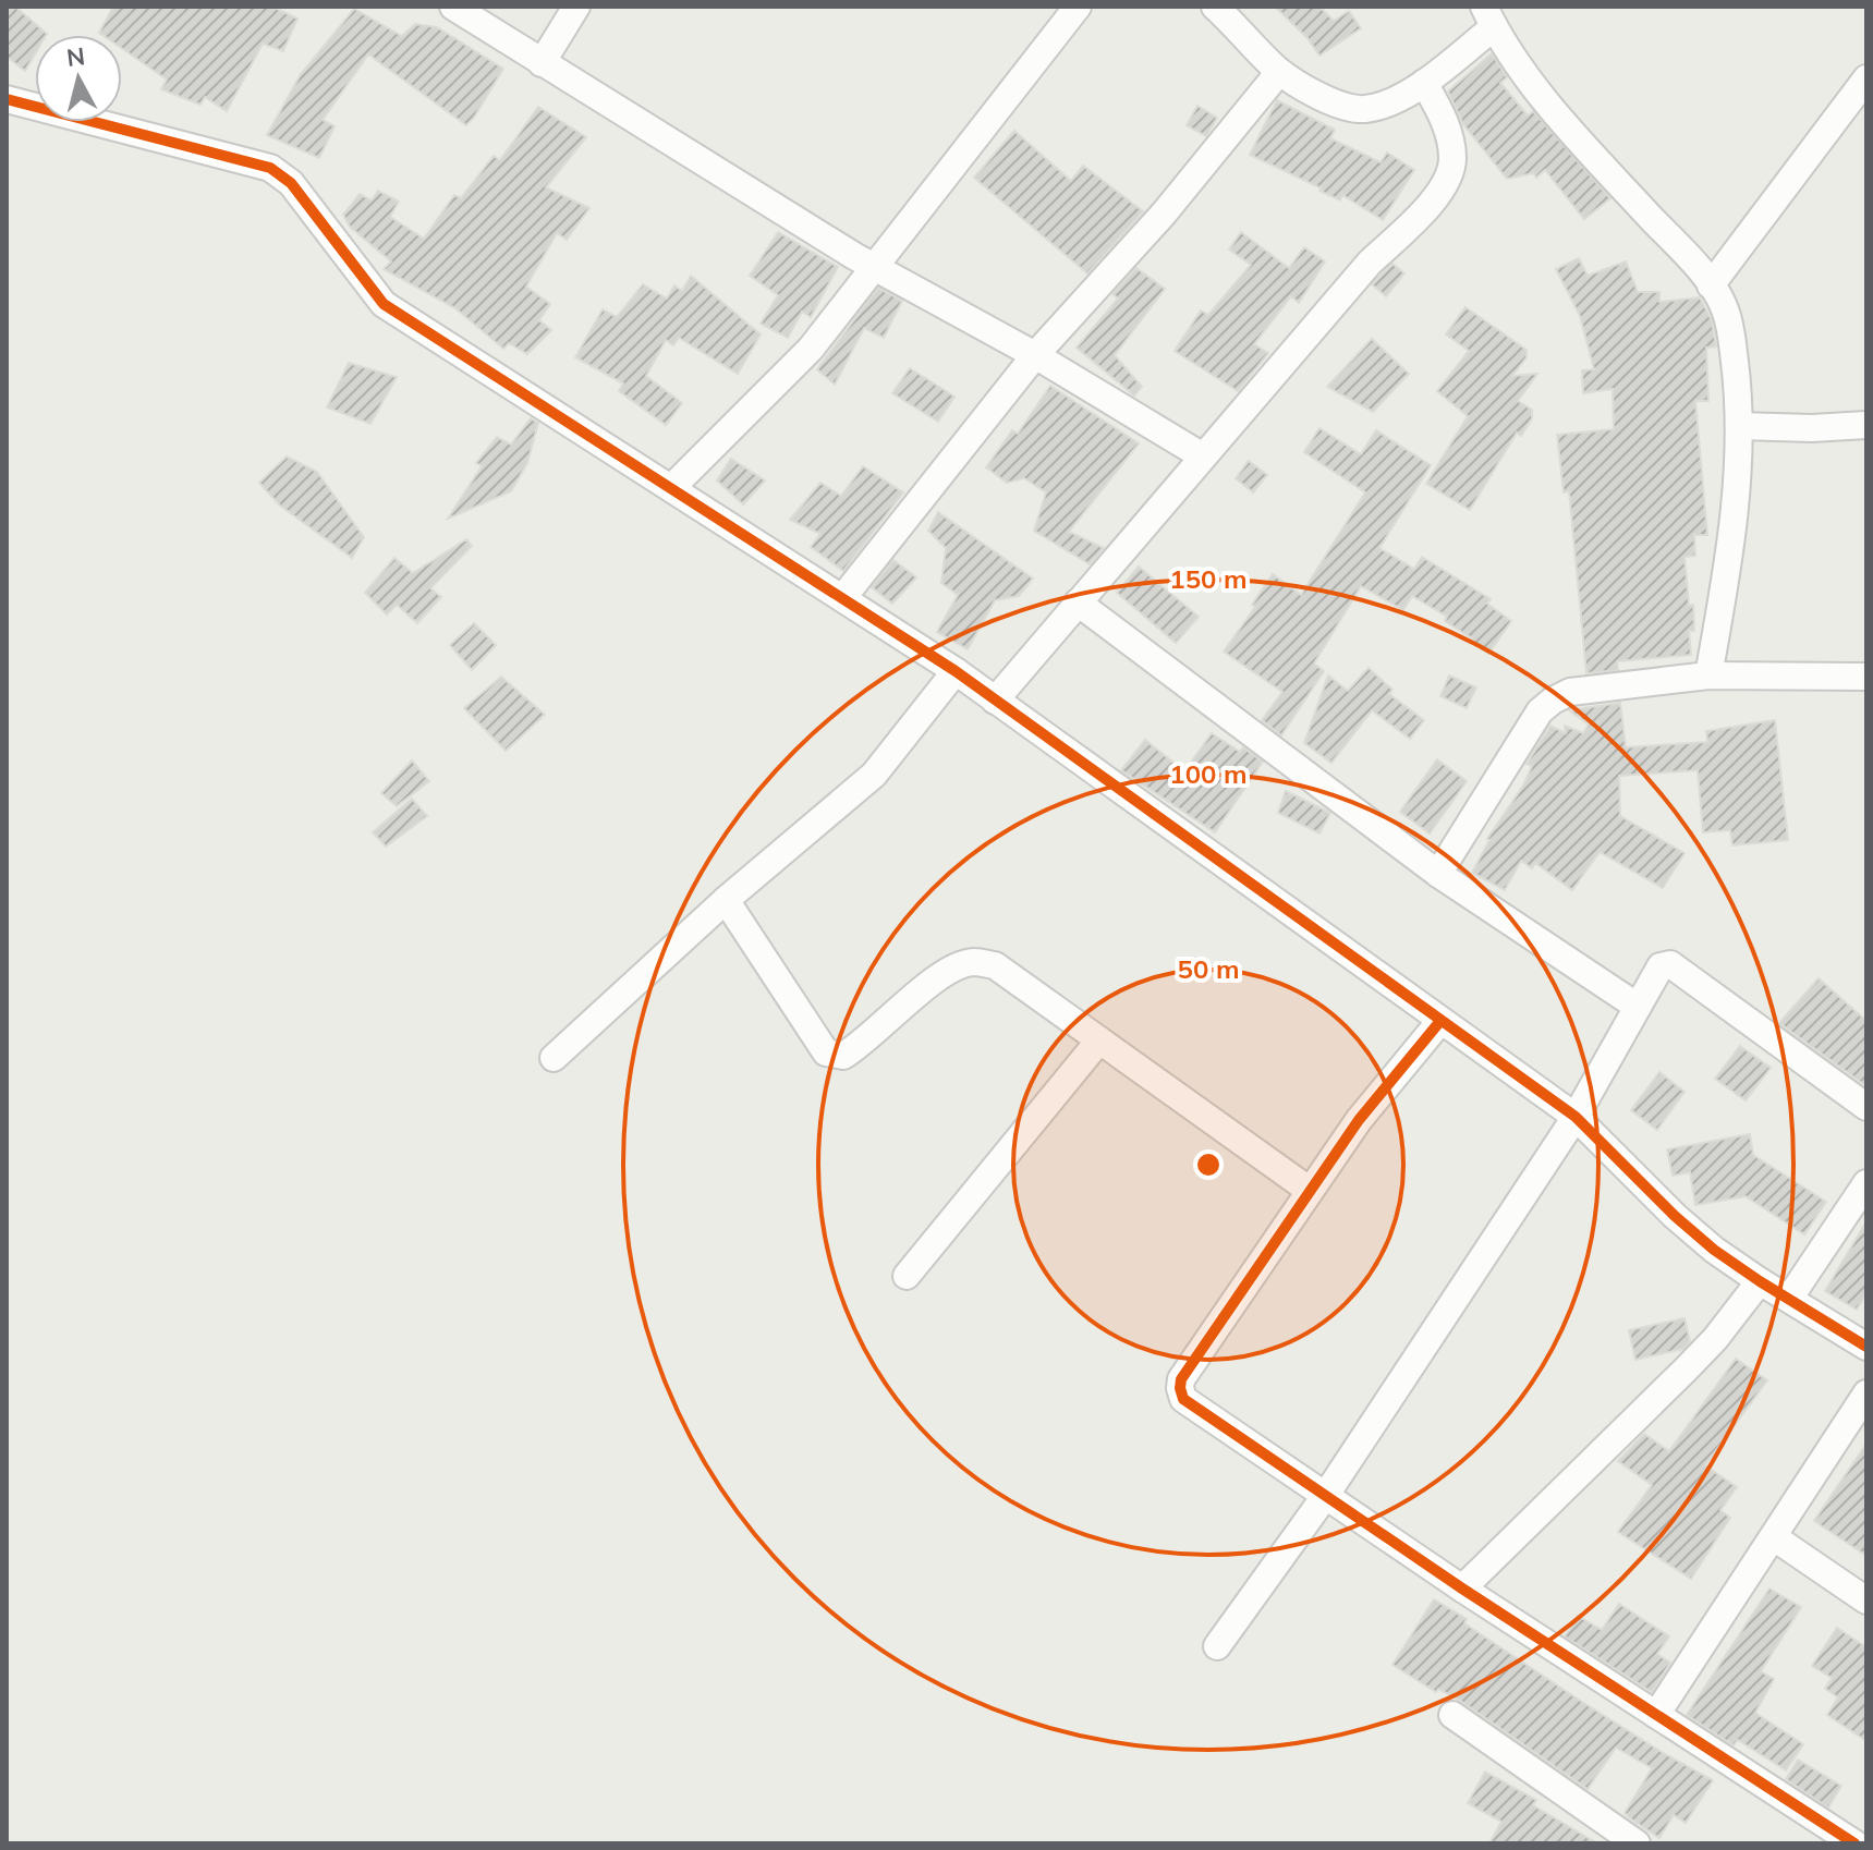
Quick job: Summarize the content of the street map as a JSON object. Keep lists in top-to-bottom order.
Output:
{
  "north": "top",
  "rings": ["150 m", "100 m", "50 m"]
}
